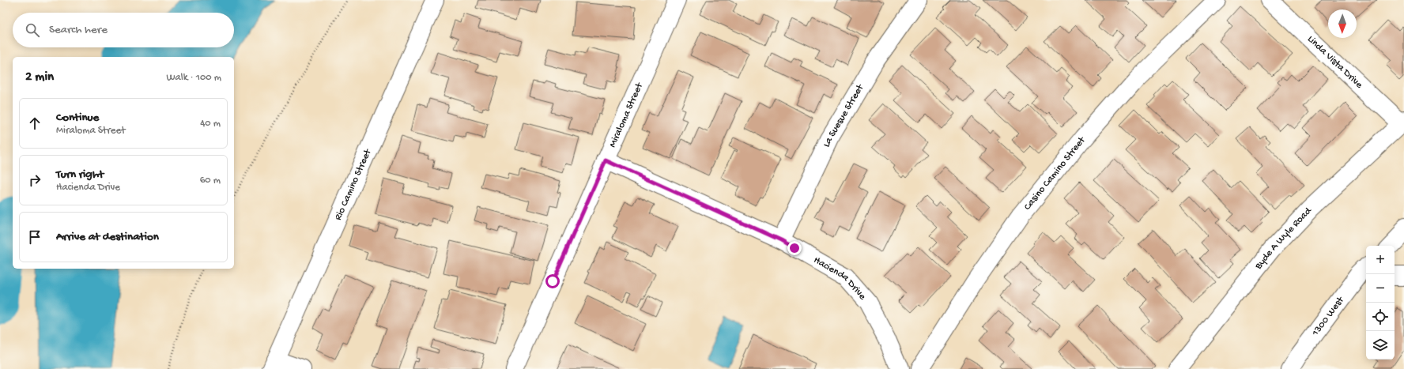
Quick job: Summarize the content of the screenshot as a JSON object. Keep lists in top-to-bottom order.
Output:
{
  "streets": {
    "street": [
      "Linda Vista Drive",
      "Miraloma Street",
      "La Suesue Street",
      "Casino Camino Street",
      "Rio Camino Street",
      "Byde A Wyle Road",
      "Hacienda Drive",
      "1300 West"
    ]
  },
  "crossings": [
    ["Linda Vista Drive", "Byde A Wyle Road"],
    ["Miraloma Street", "Hacienda Drive"],
    ["La Suesue Street", "Hacienda Drive"]
  ],
  "north": "bottom",
  "page": {
    "search": "Search here",
    "heading": ["2 min", "Walk · 100 m"],
    "list": [
      ["Continue", "Miraloma Street", "40 m"],
      ["Turn right", "Hacienda Drive", "60 m"],
      "Arrive at destination"
    ],
    "map_buttons": ["+", "−"]
  }
}
